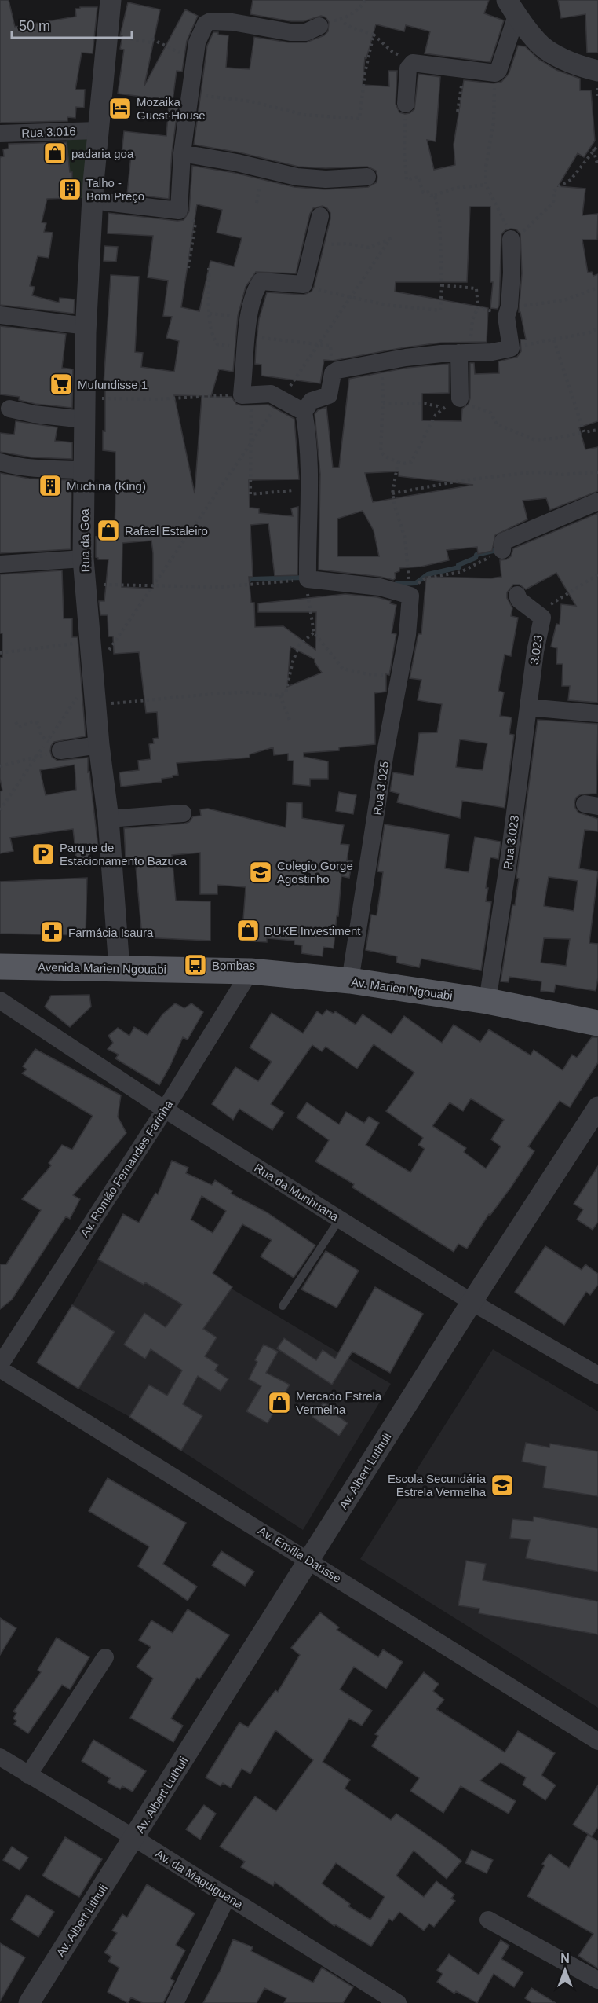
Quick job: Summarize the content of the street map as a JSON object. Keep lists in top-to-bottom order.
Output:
{
  "streets": {
    "main road": ["Avenida Marien Ngouabi", "Av. Marien Ngouabi"],
    "street": [
      "Rua 3.016",
      "Rua da Goa",
      "3.023",
      "Rua 3.025",
      "Rua 3.023",
      "Av. Romão Fernandes Farinha",
      "Rua da Munhuana",
      "Av. Albert Luthuli",
      "Av. Emília Daússe",
      "Av. da Maguiguana",
      "Av. Albert Lithuli"
    ]
  },
  "crossings": [
    ["Rua 3.016", "Rua da Goa"],
    ["Rua da Goa", "Avenida Marien Ngouabi"],
    ["3.023", "Rua 3.023"],
    ["Rua 3.025", "Av. Marien Ngouabi"],
    ["Rua 3.023", "Av. Marien Ngouabi"],
    ["Avenida Marien Ngouabi", "Av. Marien Ngouabi"],
    ["Av. Marien Ngouabi", "Av. Romão Fernandes Farinha"],
    ["Av. Romão Fernandes Farinha", "Rua da Munhuana"],
    ["Rua da Munhuana", "Av. Albert Luthuli"],
    ["Av. Albert Luthuli", "Av. Emília Daússe"],
    ["Av. Albert Luthuli", "Av. da Maguiguana"],
    ["Av. Albert Luthuli", "Av. Albert Lithuli"],
    ["Av. da Maguiguana", "Av. Albert Lithuli"]
  ],
  "places": {
    "hotel": ["Mozaika Guest House"],
    "shop": [
      "padaria goa",
      "Rafael Estaleiro",
      "DUKE Investiment",
      "Mercado Estrela Vermelha"
    ],
    "building": ["Talho - Bom Preço", "Muchina (King)"],
    "supermarket": ["Mufundisse 1"],
    "parking": ["Parque de Estacionamento Bazuca"],
    "school or university": ["Colegio Gorge Agostinho", "Escola Secundária Estrela Vermelha"],
    "pharmacy": ["Farmácia Isaura"],
    "bus stop": ["Bombas"]
  },
  "scale_bar": "50 m",
  "north": "top"
}
